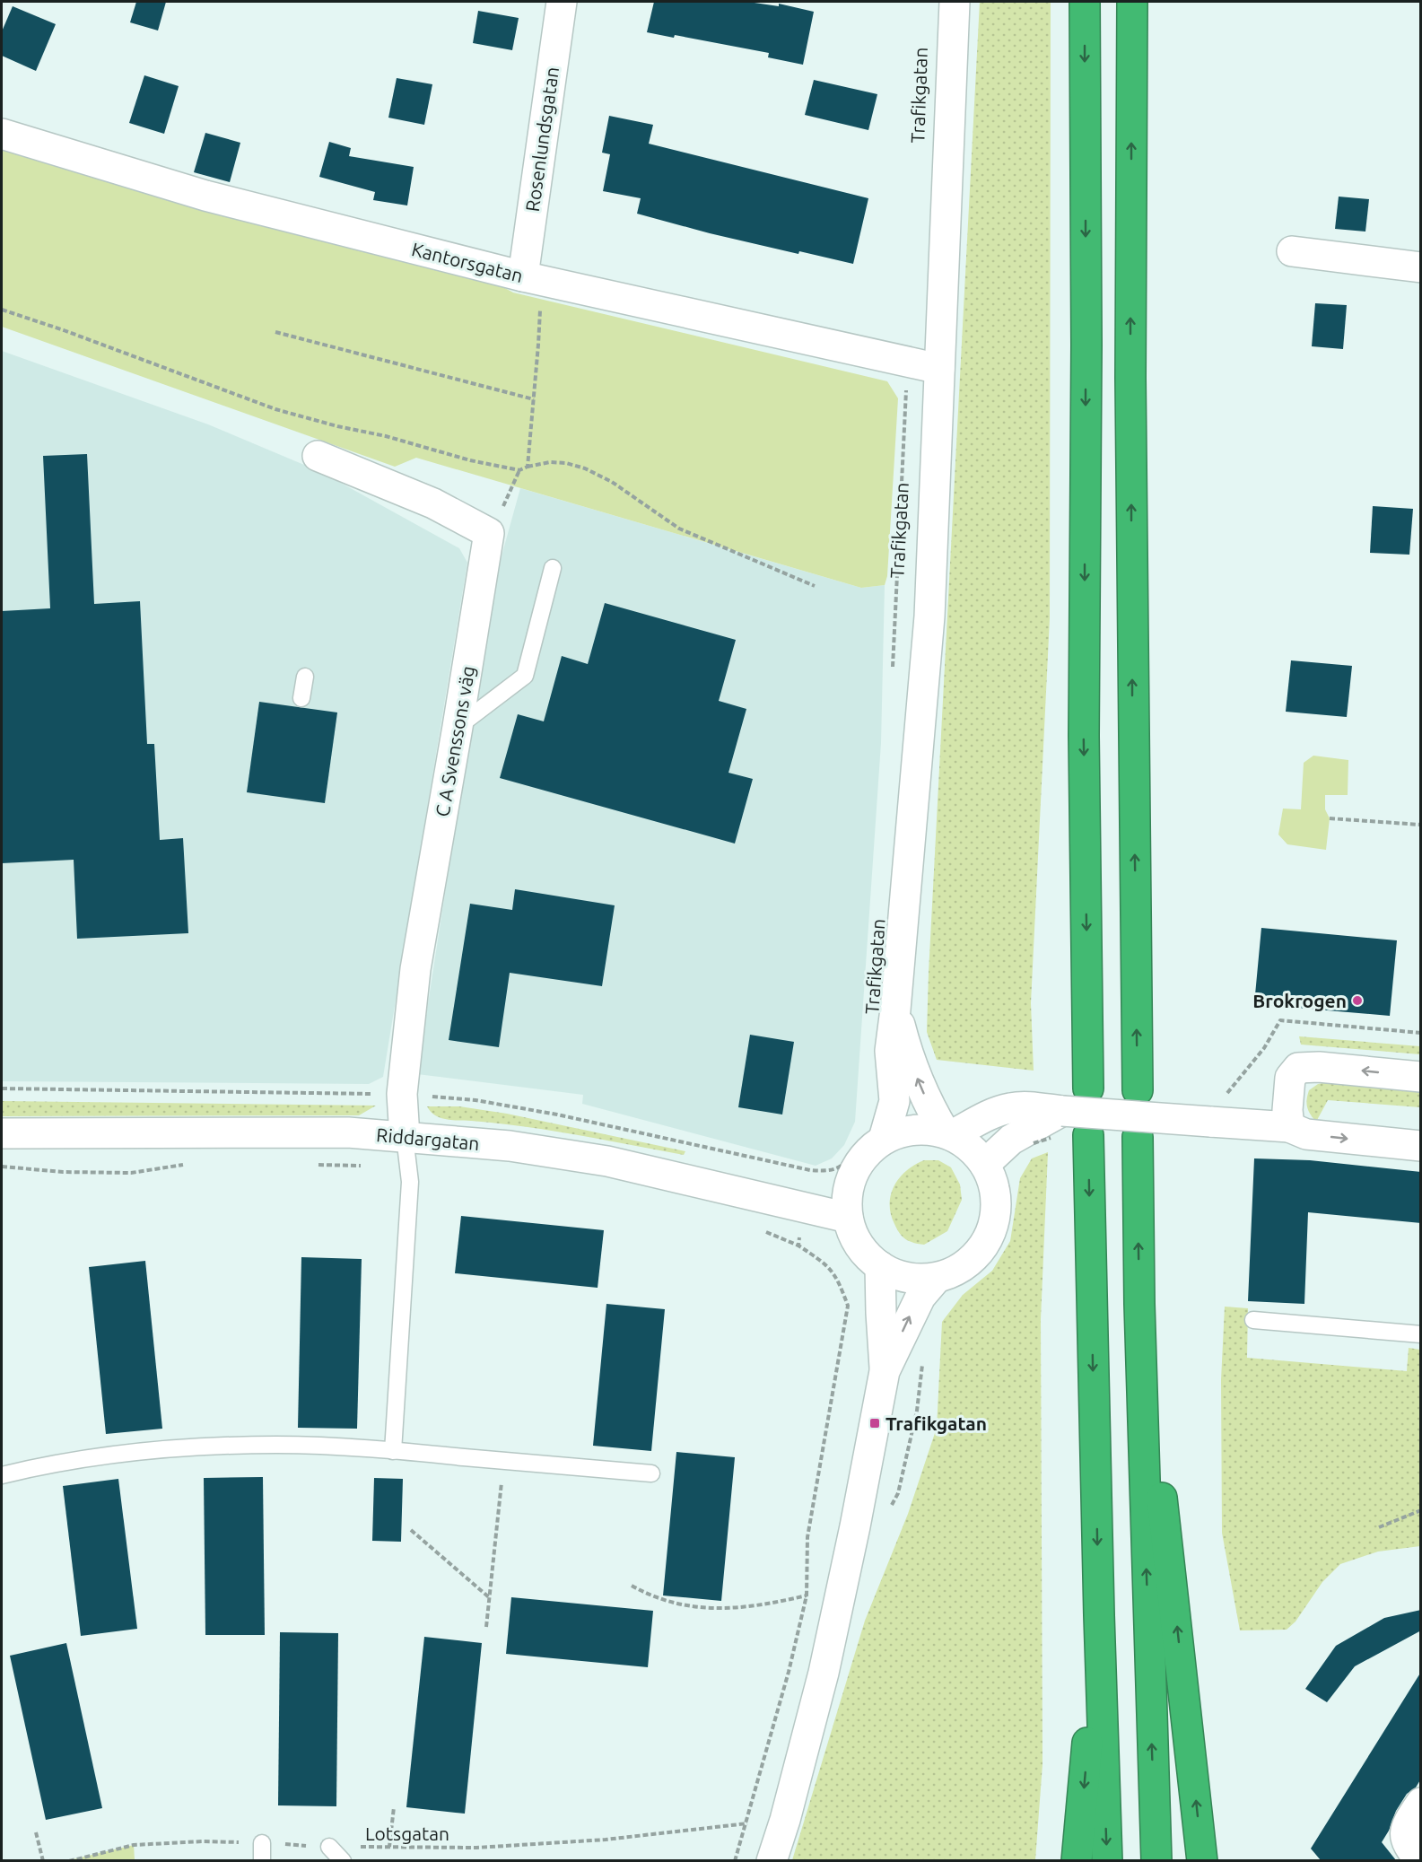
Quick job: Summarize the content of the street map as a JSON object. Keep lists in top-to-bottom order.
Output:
{
  "streets": {
    "street": [
      "Trafikgatan",
      "Rosenlundsgatan",
      "Kantorsgatan",
      "C A Svenssons väg",
      "Riddargatan"
    ],
    "path": ["Lotsgatan"]
  },
  "crossings": [
    ["Trafikgatan", "Kantorsgatan"],
    ["Trafikgatan", "Riddargatan"],
    ["Rosenlundsgatan", "Kantorsgatan"],
    ["C A Svenssons väg", "Riddargatan"]
  ],
  "places": {
    "other": ["Brokrogen"],
    "transit": ["Trafikgatan"]
  }
}
